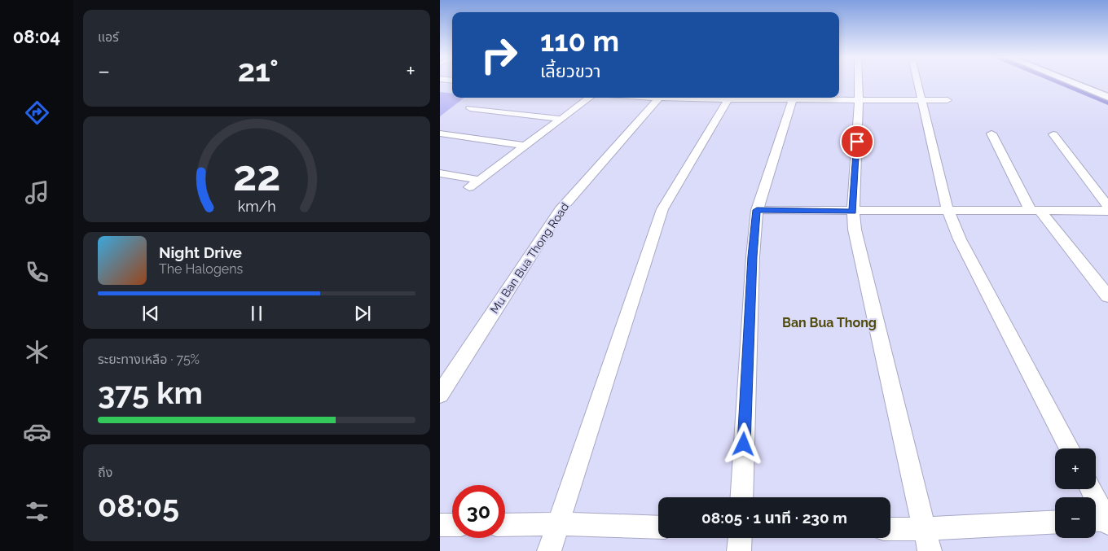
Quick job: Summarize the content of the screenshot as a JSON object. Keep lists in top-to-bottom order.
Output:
{
  "streets": {
    "street": ["Mu Ban Bua Thong Road"]
  },
  "districts": ["Ban Bua Thong"],
  "page": {
    "tabs": "08:04",
    "tile": [
      "แอร์",
      ["ระยะทางเหลือ · 75%", "375 km"],
      ["ถึง", "08:05"]
    ],
    "turn": ["110 m", "เลี้ยวขวา"],
    "heat": ["−", "21°", "+"],
    "song": ["Night Drive", "The Halogens"],
    "map_buttons": ["+", "−"],
    "limit": "30",
    "trip": "08:05 · 1 นาที · 230 m",
    "gauge": ["22", "km/h"]
  }
}
